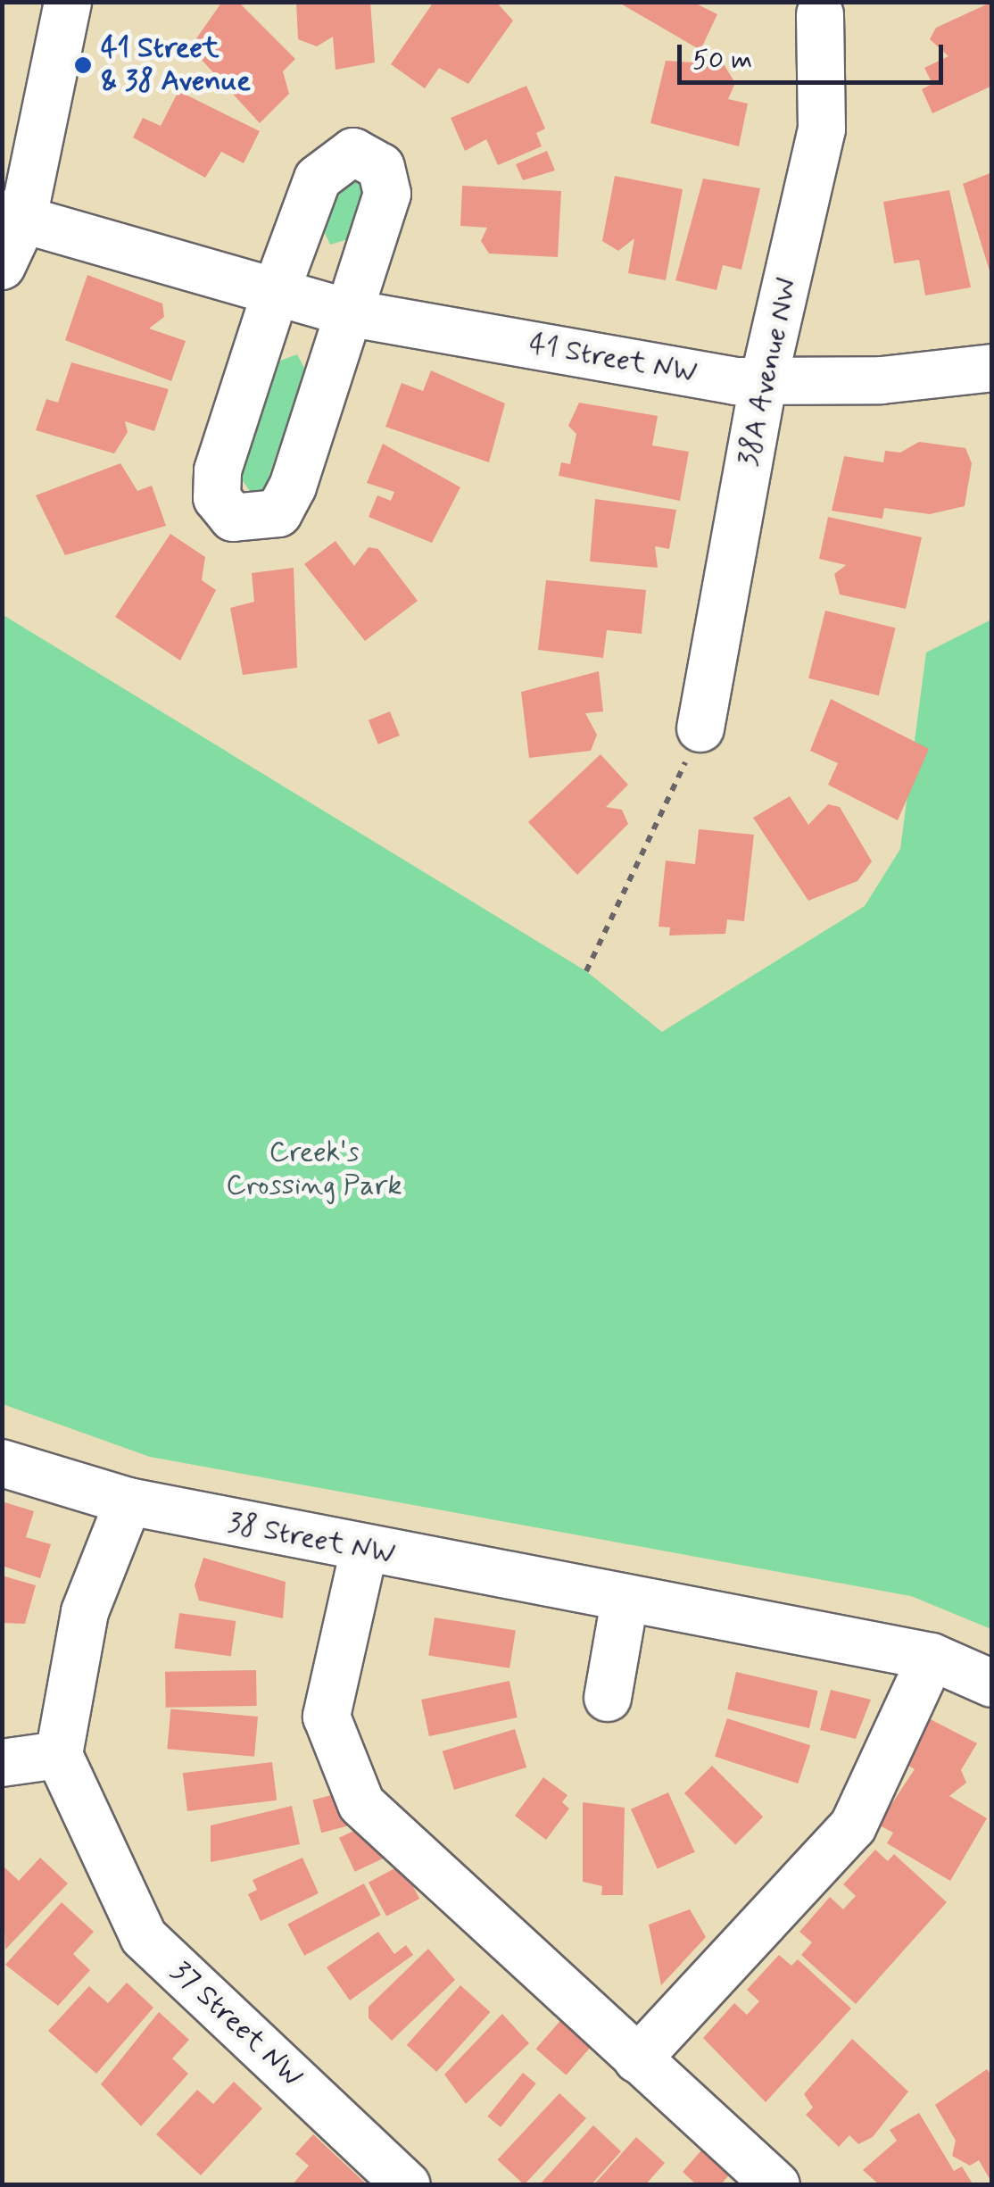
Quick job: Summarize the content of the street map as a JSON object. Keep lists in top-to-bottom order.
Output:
{
  "streets": {
    "street": [
      "41 Street NW",
      "38A Avenue NW",
      "38 Street NW",
      "37 Street NW"
    ]
  },
  "crossings": [
    ["41 Street NW", "38A Avenue NW"]
  ],
  "parks": ["Creek's Crossing Park"],
  "places": ["41 Street & 38 Avenue"],
  "scale_bar": "50 m"
}
